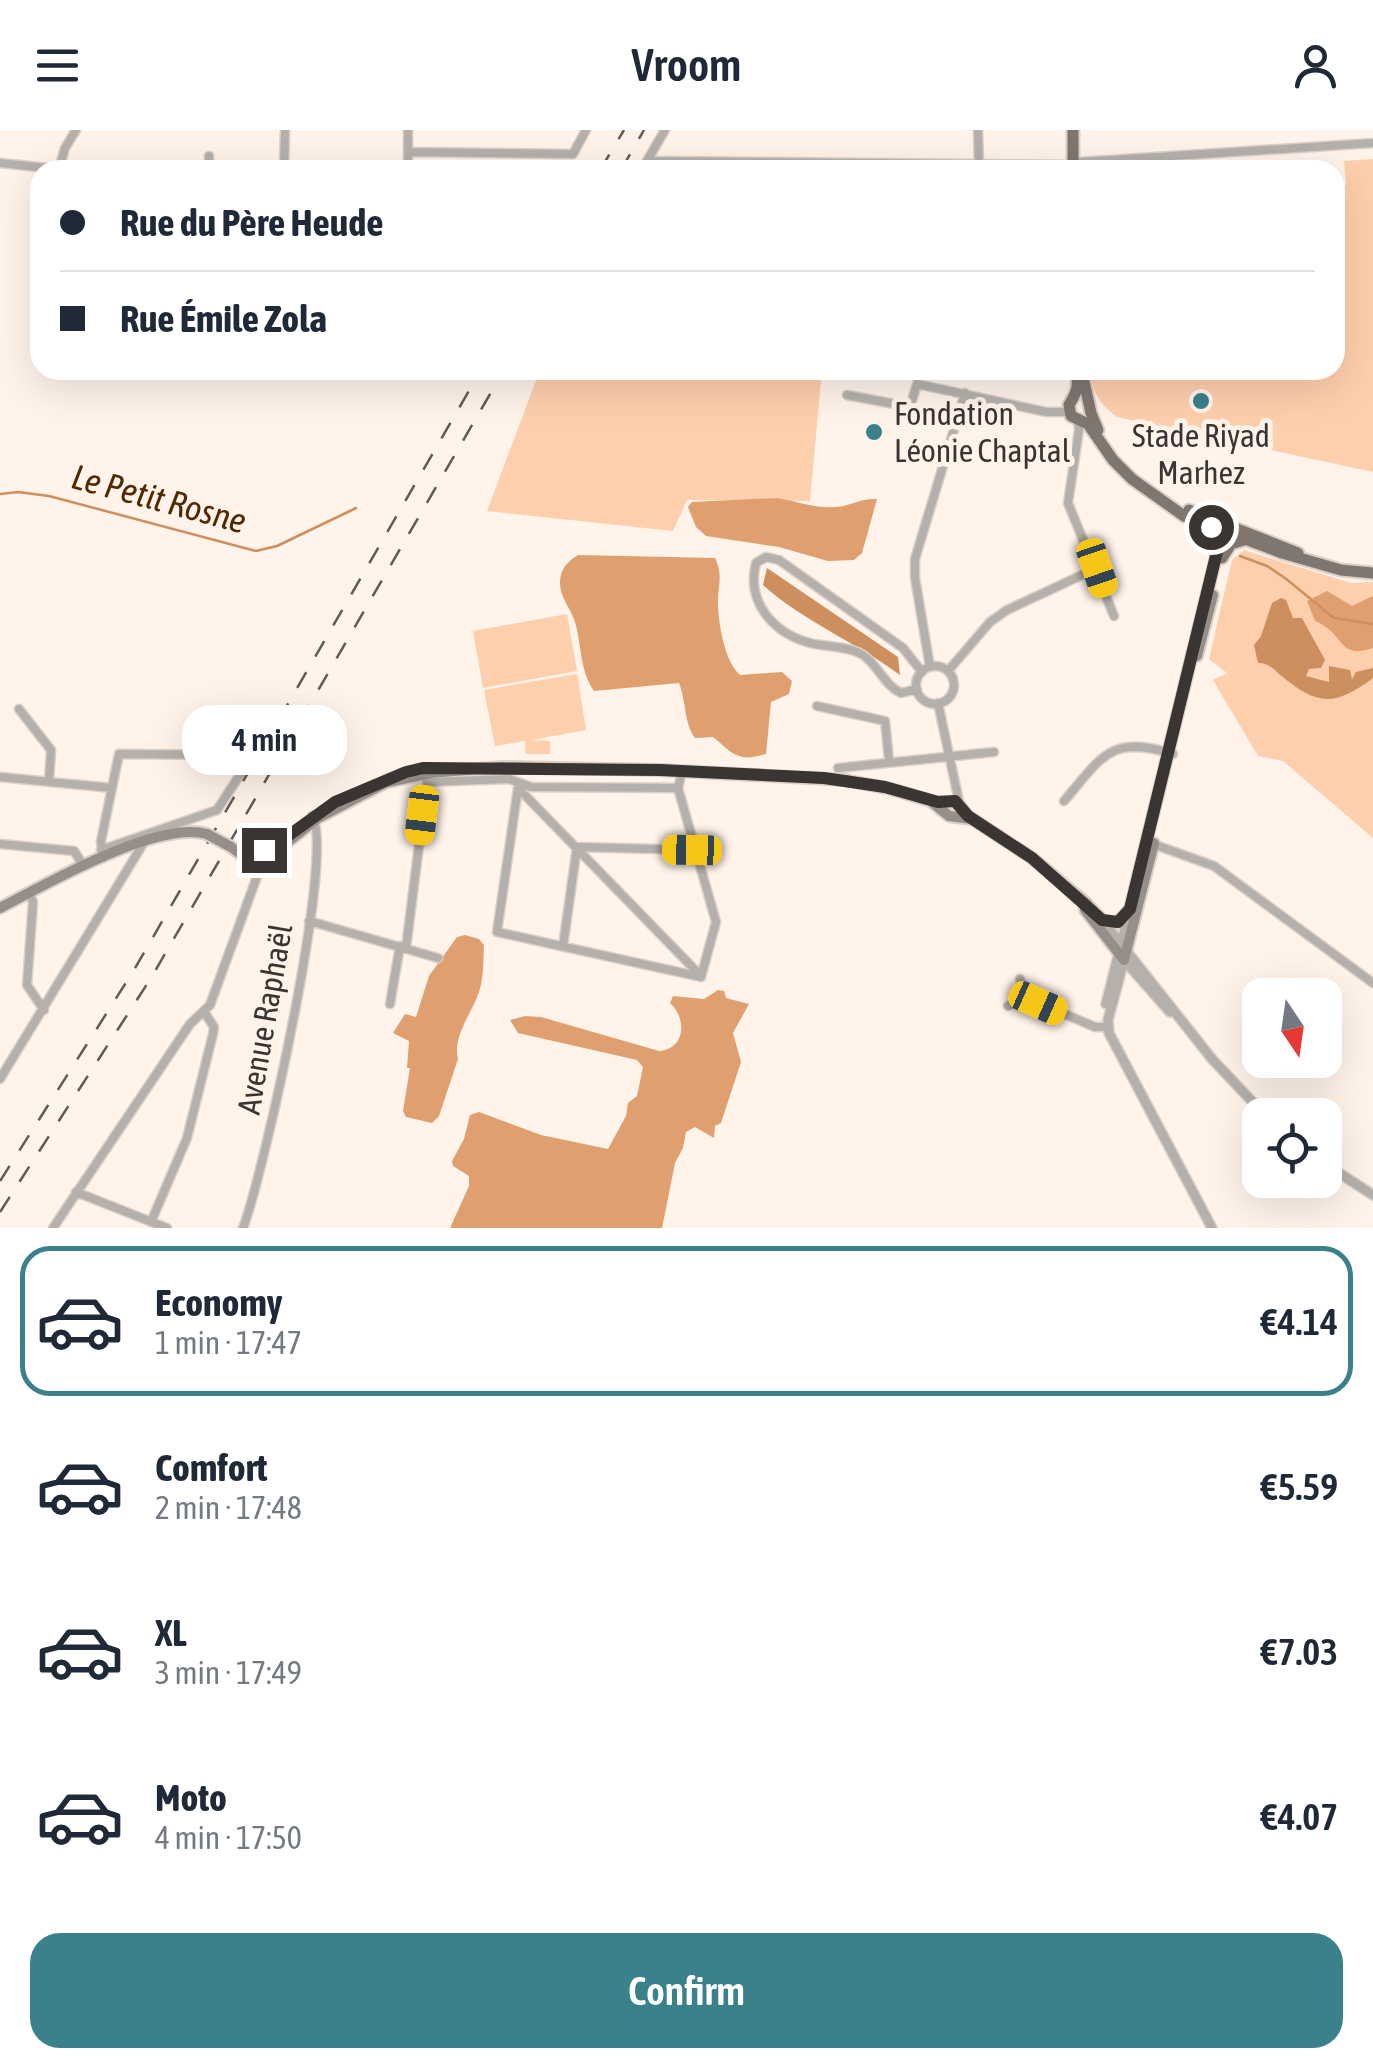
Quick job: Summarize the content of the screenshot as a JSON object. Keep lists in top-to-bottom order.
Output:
{
  "streets": {
    "street": ["Avenue Raphaël"]
  },
  "water": ["Le Petit Rosne"],
  "places": ["Stade Riyad Marhez", "Fondation Léonie Chaptal"],
  "north": "bottom",
  "page": {
    "header": "Vroom",
    "banner": ["Rue du Père Heude", "Rue Émile Zola"],
    "bubble": "4 min",
    "list": [
      {
        "name": "Economy",
        "note": "1 min · 17:47",
        "value": "€4.14"
      },
      {
        "name": "Comfort",
        "note": "2 min · 17:48",
        "value": "€5.59"
      },
      {
        "name": "XL",
        "note": "3 min · 17:49",
        "value": "€7.03"
      },
      {
        "name": "Moto",
        "note": "4 min · 17:50",
        "value": "€4.07"
      }
    ],
    "buttons": "Confirm"
  }
}
